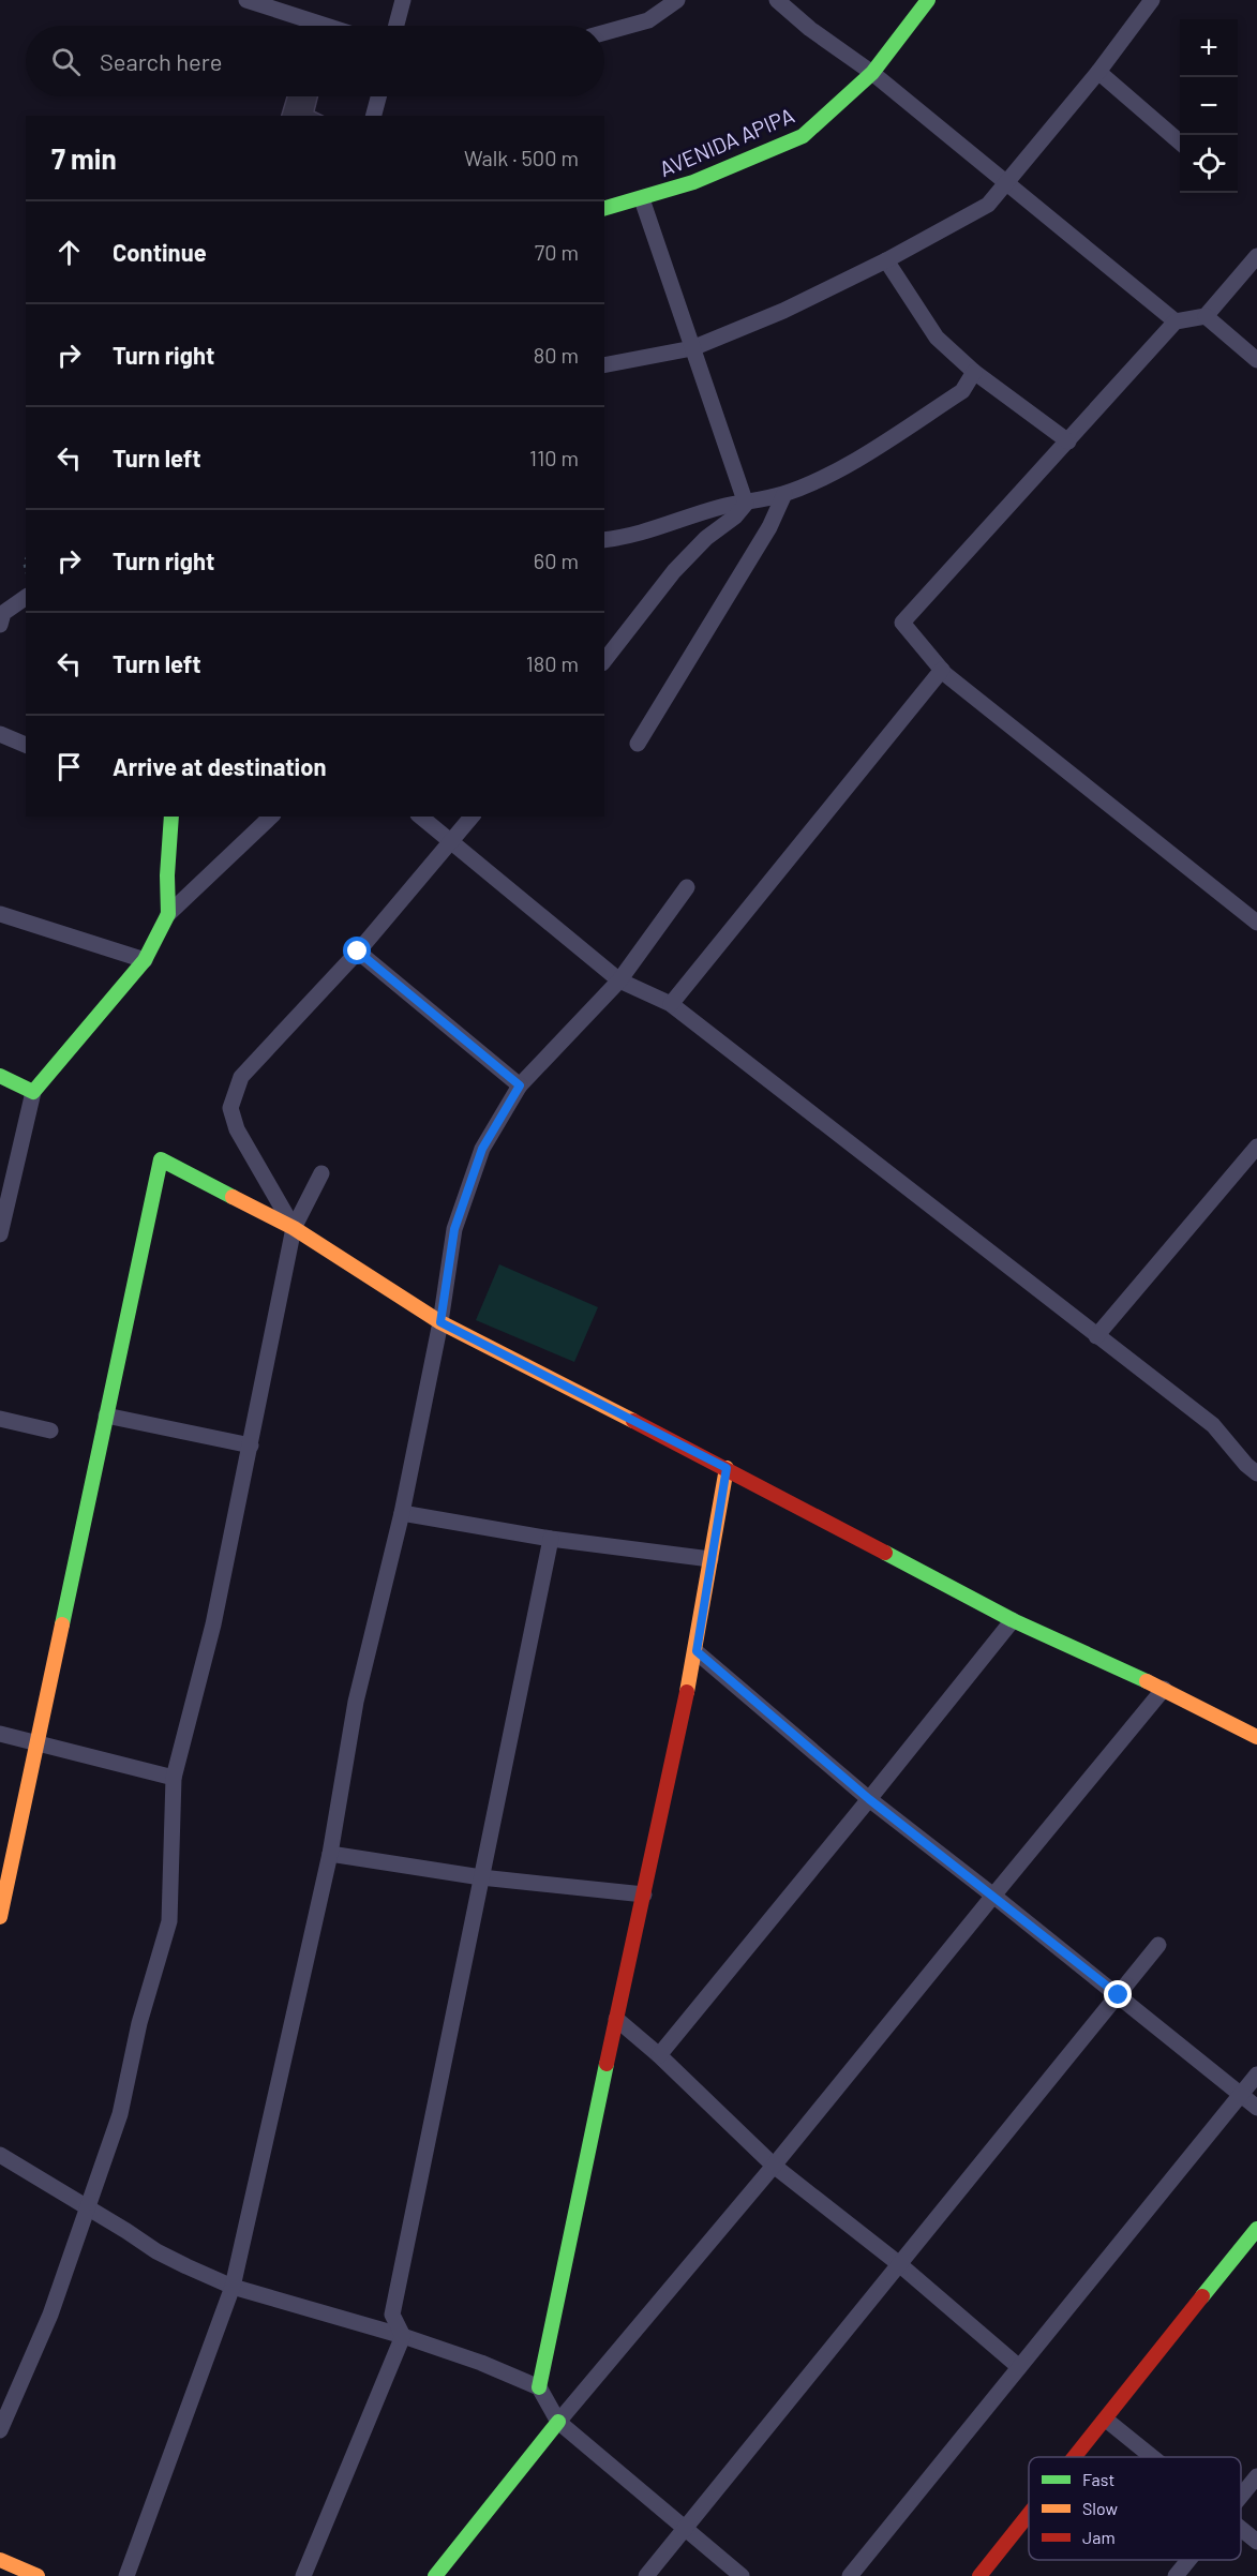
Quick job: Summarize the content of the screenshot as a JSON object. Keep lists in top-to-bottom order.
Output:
{
  "streets": {
    "street": ["AVENIDA APIPA"]
  },
  "legend": ["Fast", "Slow", "Jam"],
  "page": {
    "map_buttons": ["+", "−"],
    "search": "Search here",
    "heading": ["7 min", "Walk · 500 m"],
    "list": [
      ["Continue", "70 m"],
      ["Turn right", "80 m"],
      ["Turn left", "110 m"],
      ["Turn right", "60 m"],
      ["Turn left", "180 m"],
      "Arrive at destination"
    ]
  }
}
